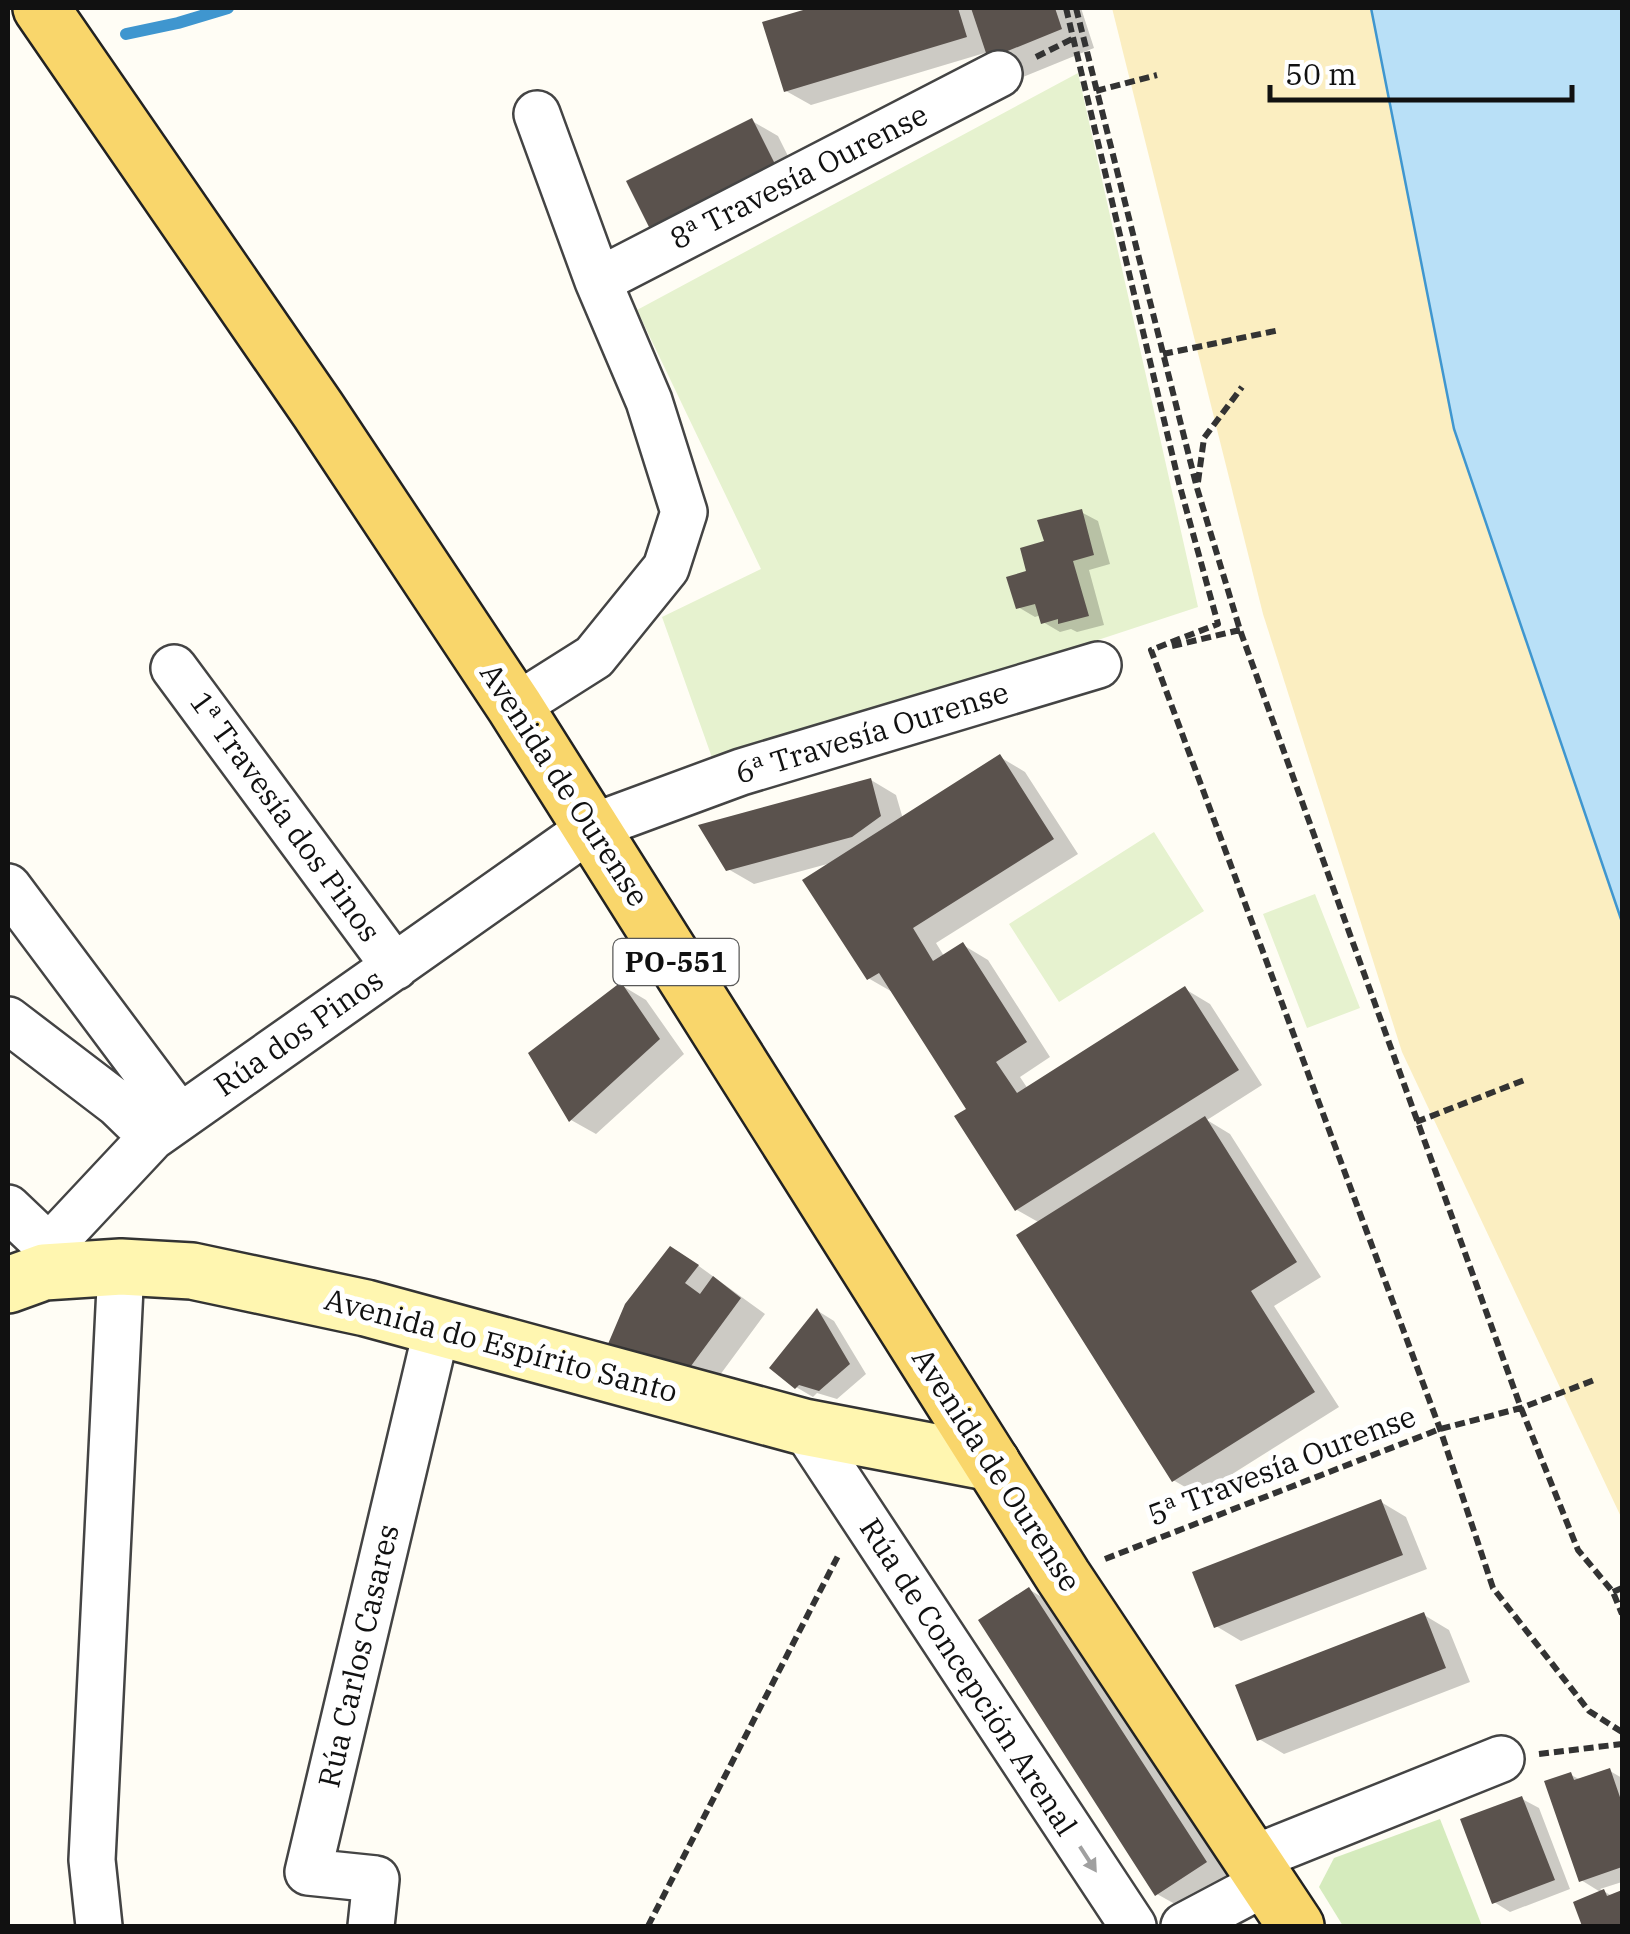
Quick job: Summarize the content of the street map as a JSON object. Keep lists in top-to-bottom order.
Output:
{
  "streets": {
    "main road": ["Avenida de Ourense", "PO-551"],
    "street": [
      "8ª Travesía Ourense",
      "6ª Travesía Ourense",
      "1ª Travesía dos Pinos",
      "Rúa dos Pinos",
      "Avenida do Espírito Santo",
      "Rúa Carlos Casares",
      "Rúa de Concepción Arenal"
    ],
    "path": ["5ª Travesía Ourense"]
  },
  "crossings": [
    ["6ª Travesía Ourense", "Avenida de Ourense"],
    ["6ª Travesía Ourense", "Rúa dos Pinos"],
    ["Avenida de Ourense", "Rúa dos Pinos"],
    ["Avenida de Ourense", "Avenida do Espírito Santo"],
    ["Avenida de Ourense", "5ª Travesía Ourense"],
    ["1ª Travesía dos Pinos", "Rúa dos Pinos"],
    ["Rúa dos Pinos", "Avenida do Espírito Santo"],
    ["Avenida do Espírito Santo", "Rúa Carlos Casares"],
    ["Avenida do Espírito Santo", "Rúa de Concepción Arenal"]
  ],
  "one_way": ["Rúa de Concepción Arenal"],
  "scale_bar": "50 m"
}
